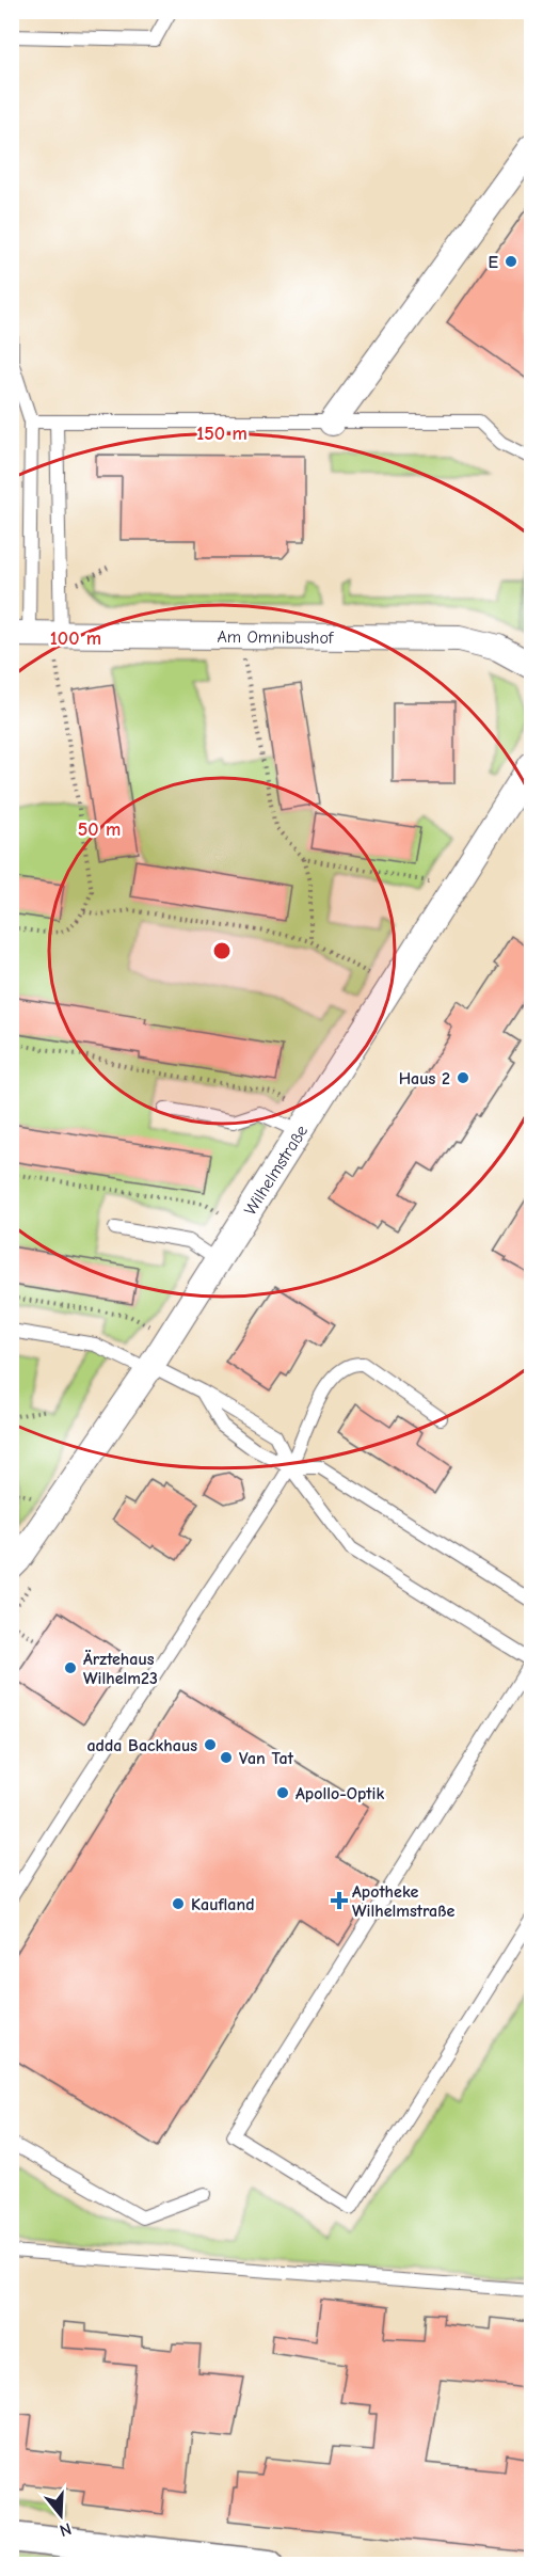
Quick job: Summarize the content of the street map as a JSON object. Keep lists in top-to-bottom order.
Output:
{
  "streets": {
    "street": ["Am Omnibushof", "Wilhelmstraße"]
  },
  "places": {
    "other": [
      "E",
      "Haus 2",
      "Ärztehaus Wilhelm23",
      "adda Backhaus",
      "Van Tat",
      "Apollo-Optik",
      "Kaufland"
    ],
    "health": ["Apotheke Wilhelmstraße"]
  },
  "north": "bottom",
  "rings": ["150 m", "100 m", "50 m"]
}
